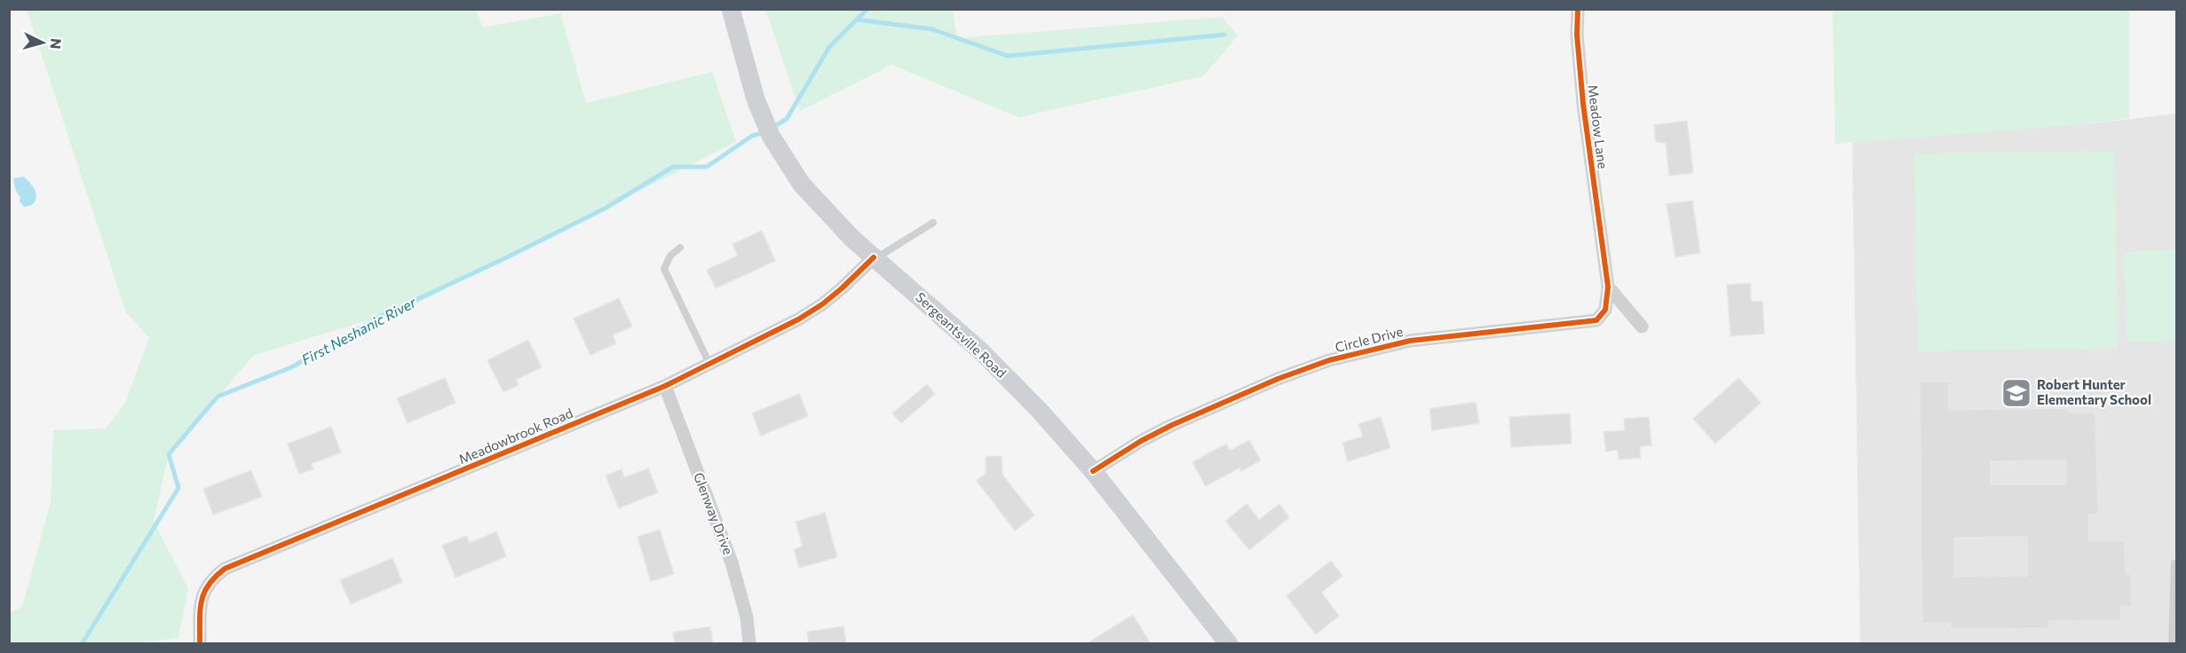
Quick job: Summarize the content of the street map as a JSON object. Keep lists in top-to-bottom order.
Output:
{
  "streets": {
    "main road": ["Sergeantsville Road"],
    "street": [
      "Meadow Lane",
      "Circle Drive",
      "Meadowbrook Road",
      "Glenway Drive"
    ]
  },
  "crossings": [
    ["Meadow Lane", "Circle Drive"],
    ["Sergeantsville Road", "Circle Drive"],
    ["Sergeantsville Road", "Meadowbrook Road"],
    ["Meadowbrook Road", "Glenway Drive"]
  ],
  "water": ["First Neshanic River"],
  "places": {
    "school or university": ["Robert Hunter Elementary School"]
  },
  "north": "right"
}
